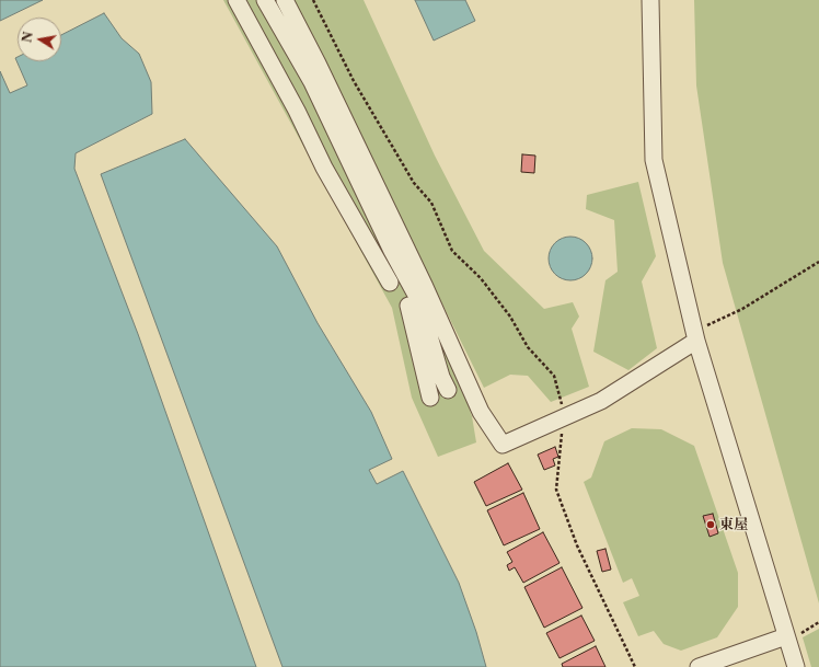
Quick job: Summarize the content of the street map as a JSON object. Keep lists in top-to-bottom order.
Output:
{
  "places": ["東屋"],
  "north": "left"
}
